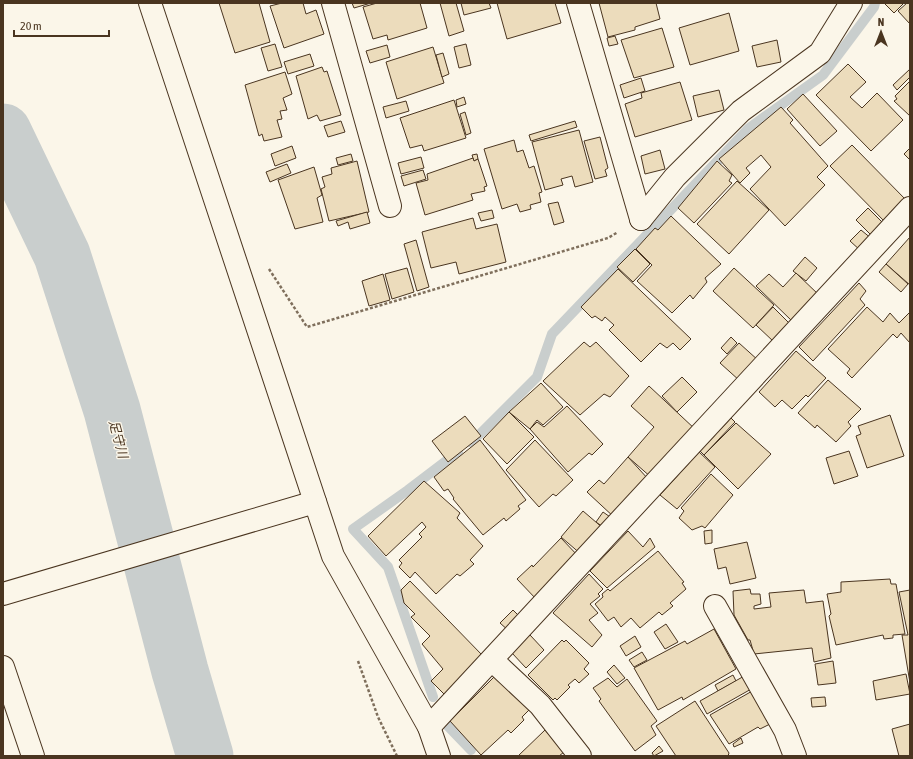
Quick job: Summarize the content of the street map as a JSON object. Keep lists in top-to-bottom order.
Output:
{
  "water": ["足守川"],
  "scale_bar": "20 m",
  "north": "top"
}
